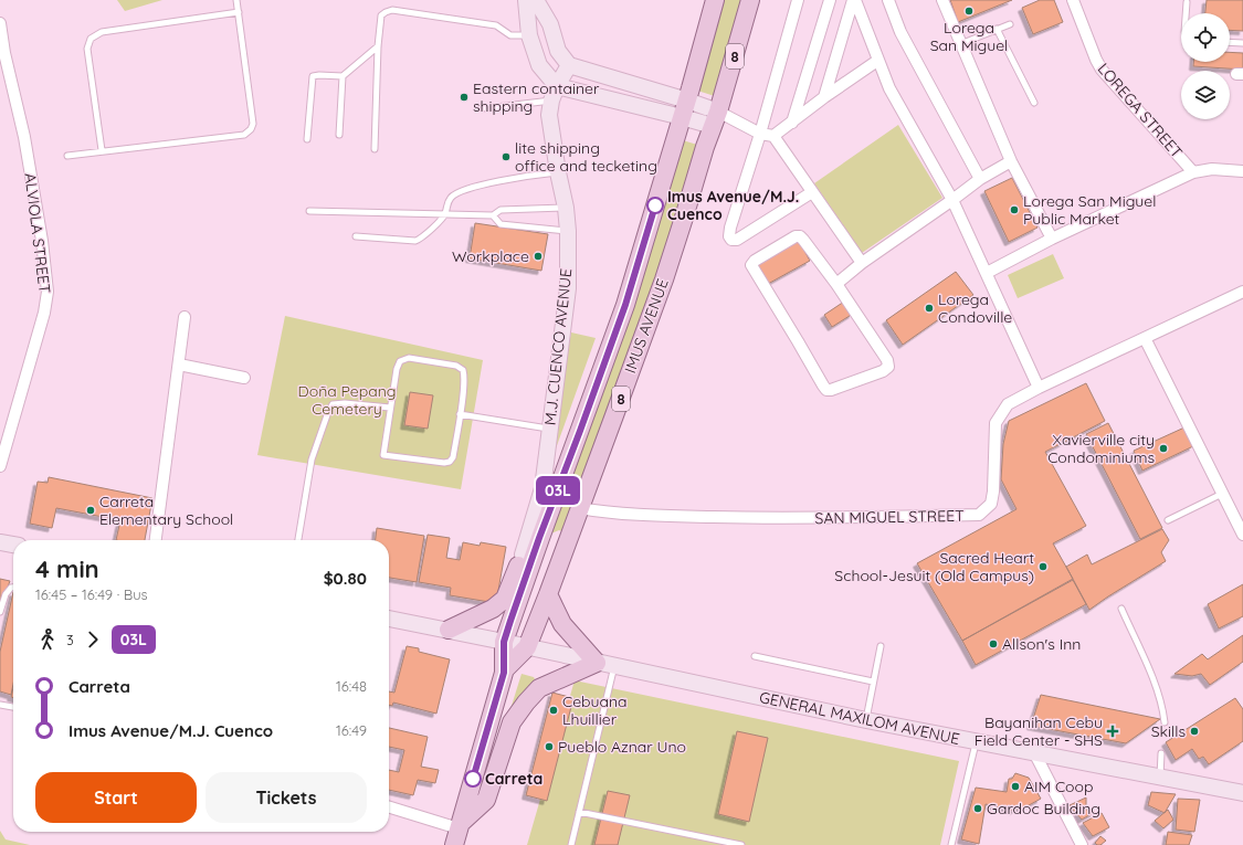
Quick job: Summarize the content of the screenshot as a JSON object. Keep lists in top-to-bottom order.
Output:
{
  "streets": {
    "main road": [
      "8",
      "IMUS AVENUE",
      "M.J. CUENCO AVENUE",
      "GENERAL MAXILOM AVENUE"
    ],
    "street": ["LOREGA STREET", "ALVIOLA STREET", "SAN MIGUEL STREET"]
  },
  "crossings": [
    ["8", "IMUS AVENUE"],
    ["8", "GENERAL MAXILOM AVENUE"],
    ["IMUS AVENUE", "SAN MIGUEL STREET"],
    ["IMUS AVENUE", "GENERAL MAXILOM AVENUE"]
  ],
  "parks": ["Doña Pepang Cemetery"],
  "places": {
    "other": [
      "Lorega San Miguel",
      "Eastern container shipping",
      "lite shipping office and tecketing",
      "Imus Avenue/M.J. Cuenco",
      "Lorega San Miguel Public Market",
      "Workplace",
      "Lorega Condoville",
      "Xavierville city Condominiums",
      "Carreta Elementary School",
      "Sacred Heart School-Jesuit (Old Campus)",
      "Allson's Inn",
      "Cebuana Lhuillier",
      "Skills",
      "Pueblo Aznar Uno",
      "Carreta",
      "AIM Coop",
      "Gardoc Building"
    ],
    "health": ["Bayanihan Cebu Field Center - SHS"]
  },
  "lines": ["bus line 03L"],
  "page": {
    "on_map": "03L",
    "heading": ["4 min", "16:45 – 16:49 · Bus", "$0.80"],
    "legs": ["3", "03L"],
    "list": [
      {
        "name": "Carreta",
        "value": "16:48"
      },
      {
        "name": "Imus Avenue/M.J. Cuenco",
        "value": "16:49"
      }
    ],
    "buttons": ["Start", "Tickets"]
  }
}
